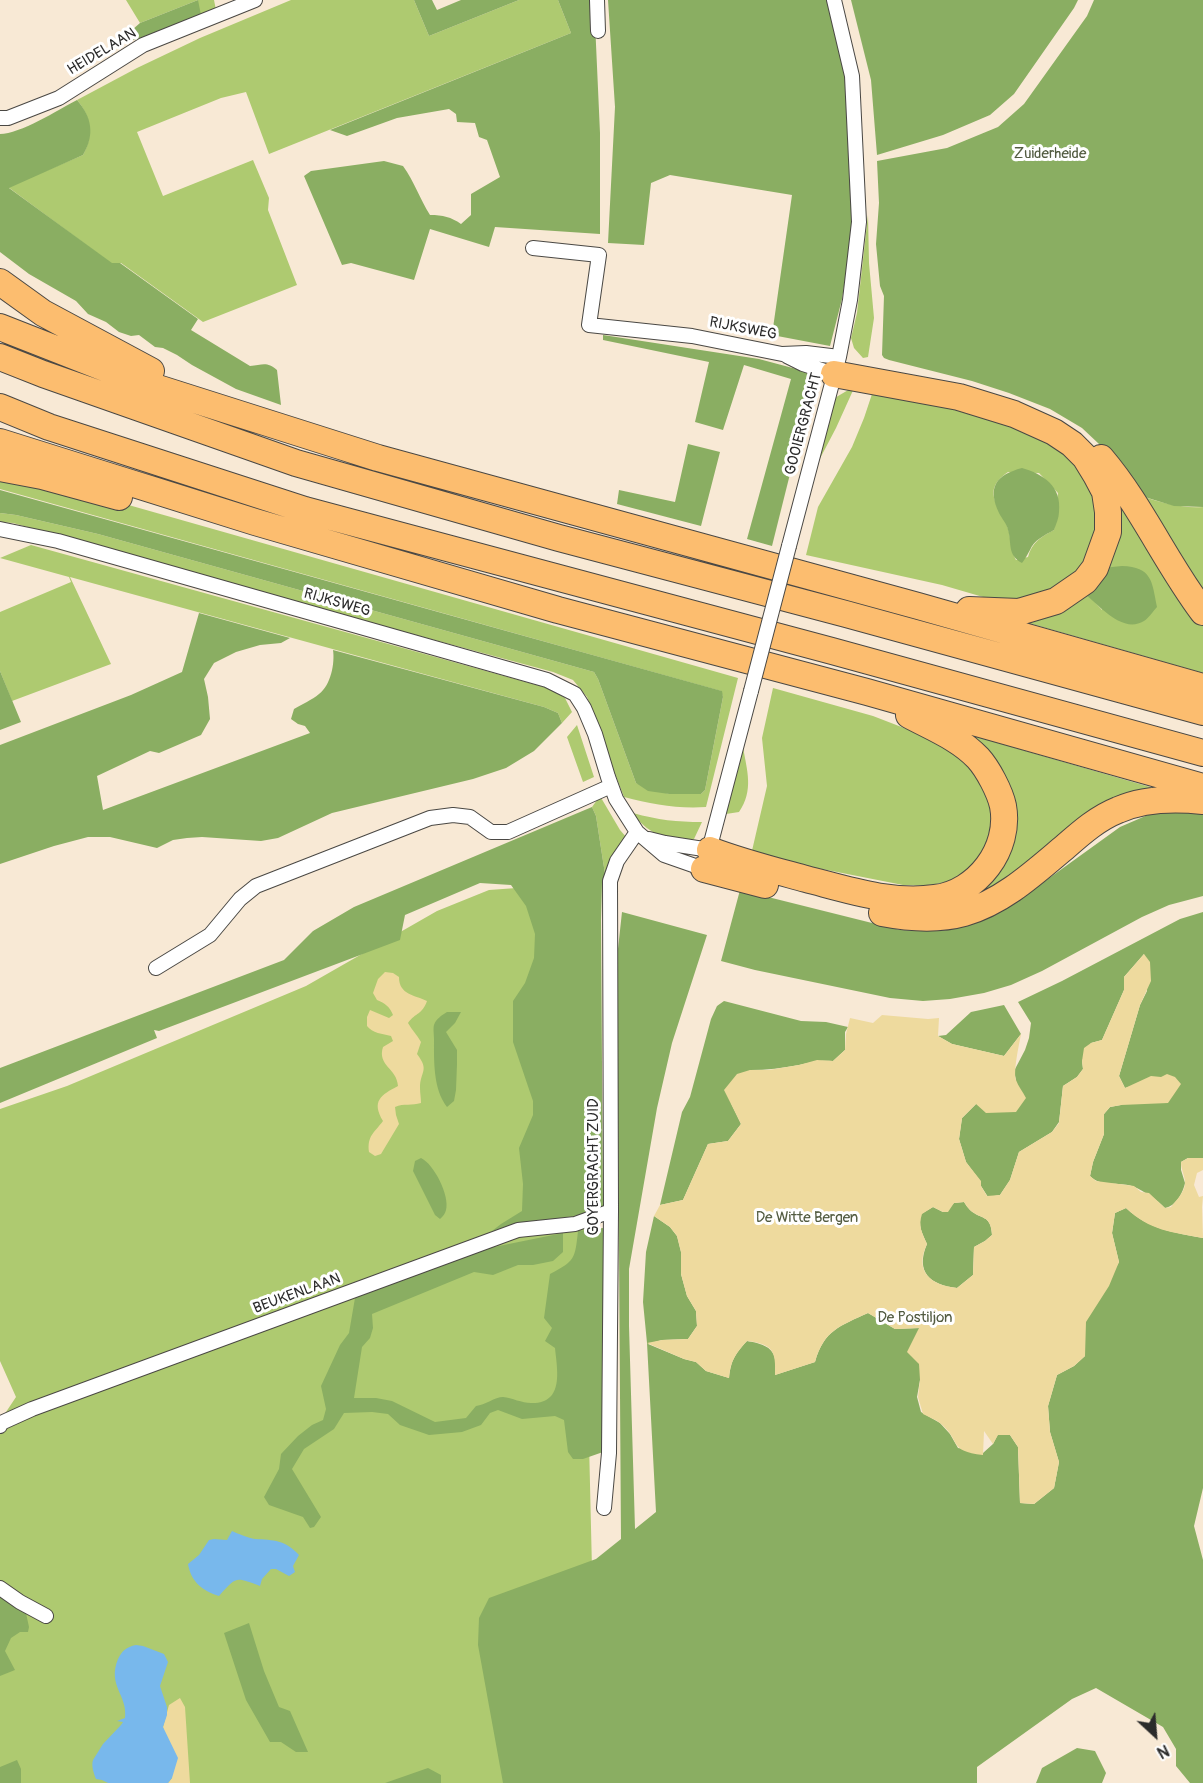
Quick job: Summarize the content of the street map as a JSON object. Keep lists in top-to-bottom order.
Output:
{
  "streets": {
    "street": [
      "HEIDELAAN",
      "RIJKSWEG",
      "GOOIERGRACHT",
      "GOYERGRACHT ZUID",
      "BEUKENLAAN"
    ]
  },
  "crossings": [
    ["RIJKSWEG", "GOOIERGRACHT"],
    ["GOYERGRACHT ZUID", "BEUKENLAAN"]
  ],
  "parks": ["Zuiderheide", "De Witte Bergen", "De Postiljon"],
  "north": "bottom right"
}
